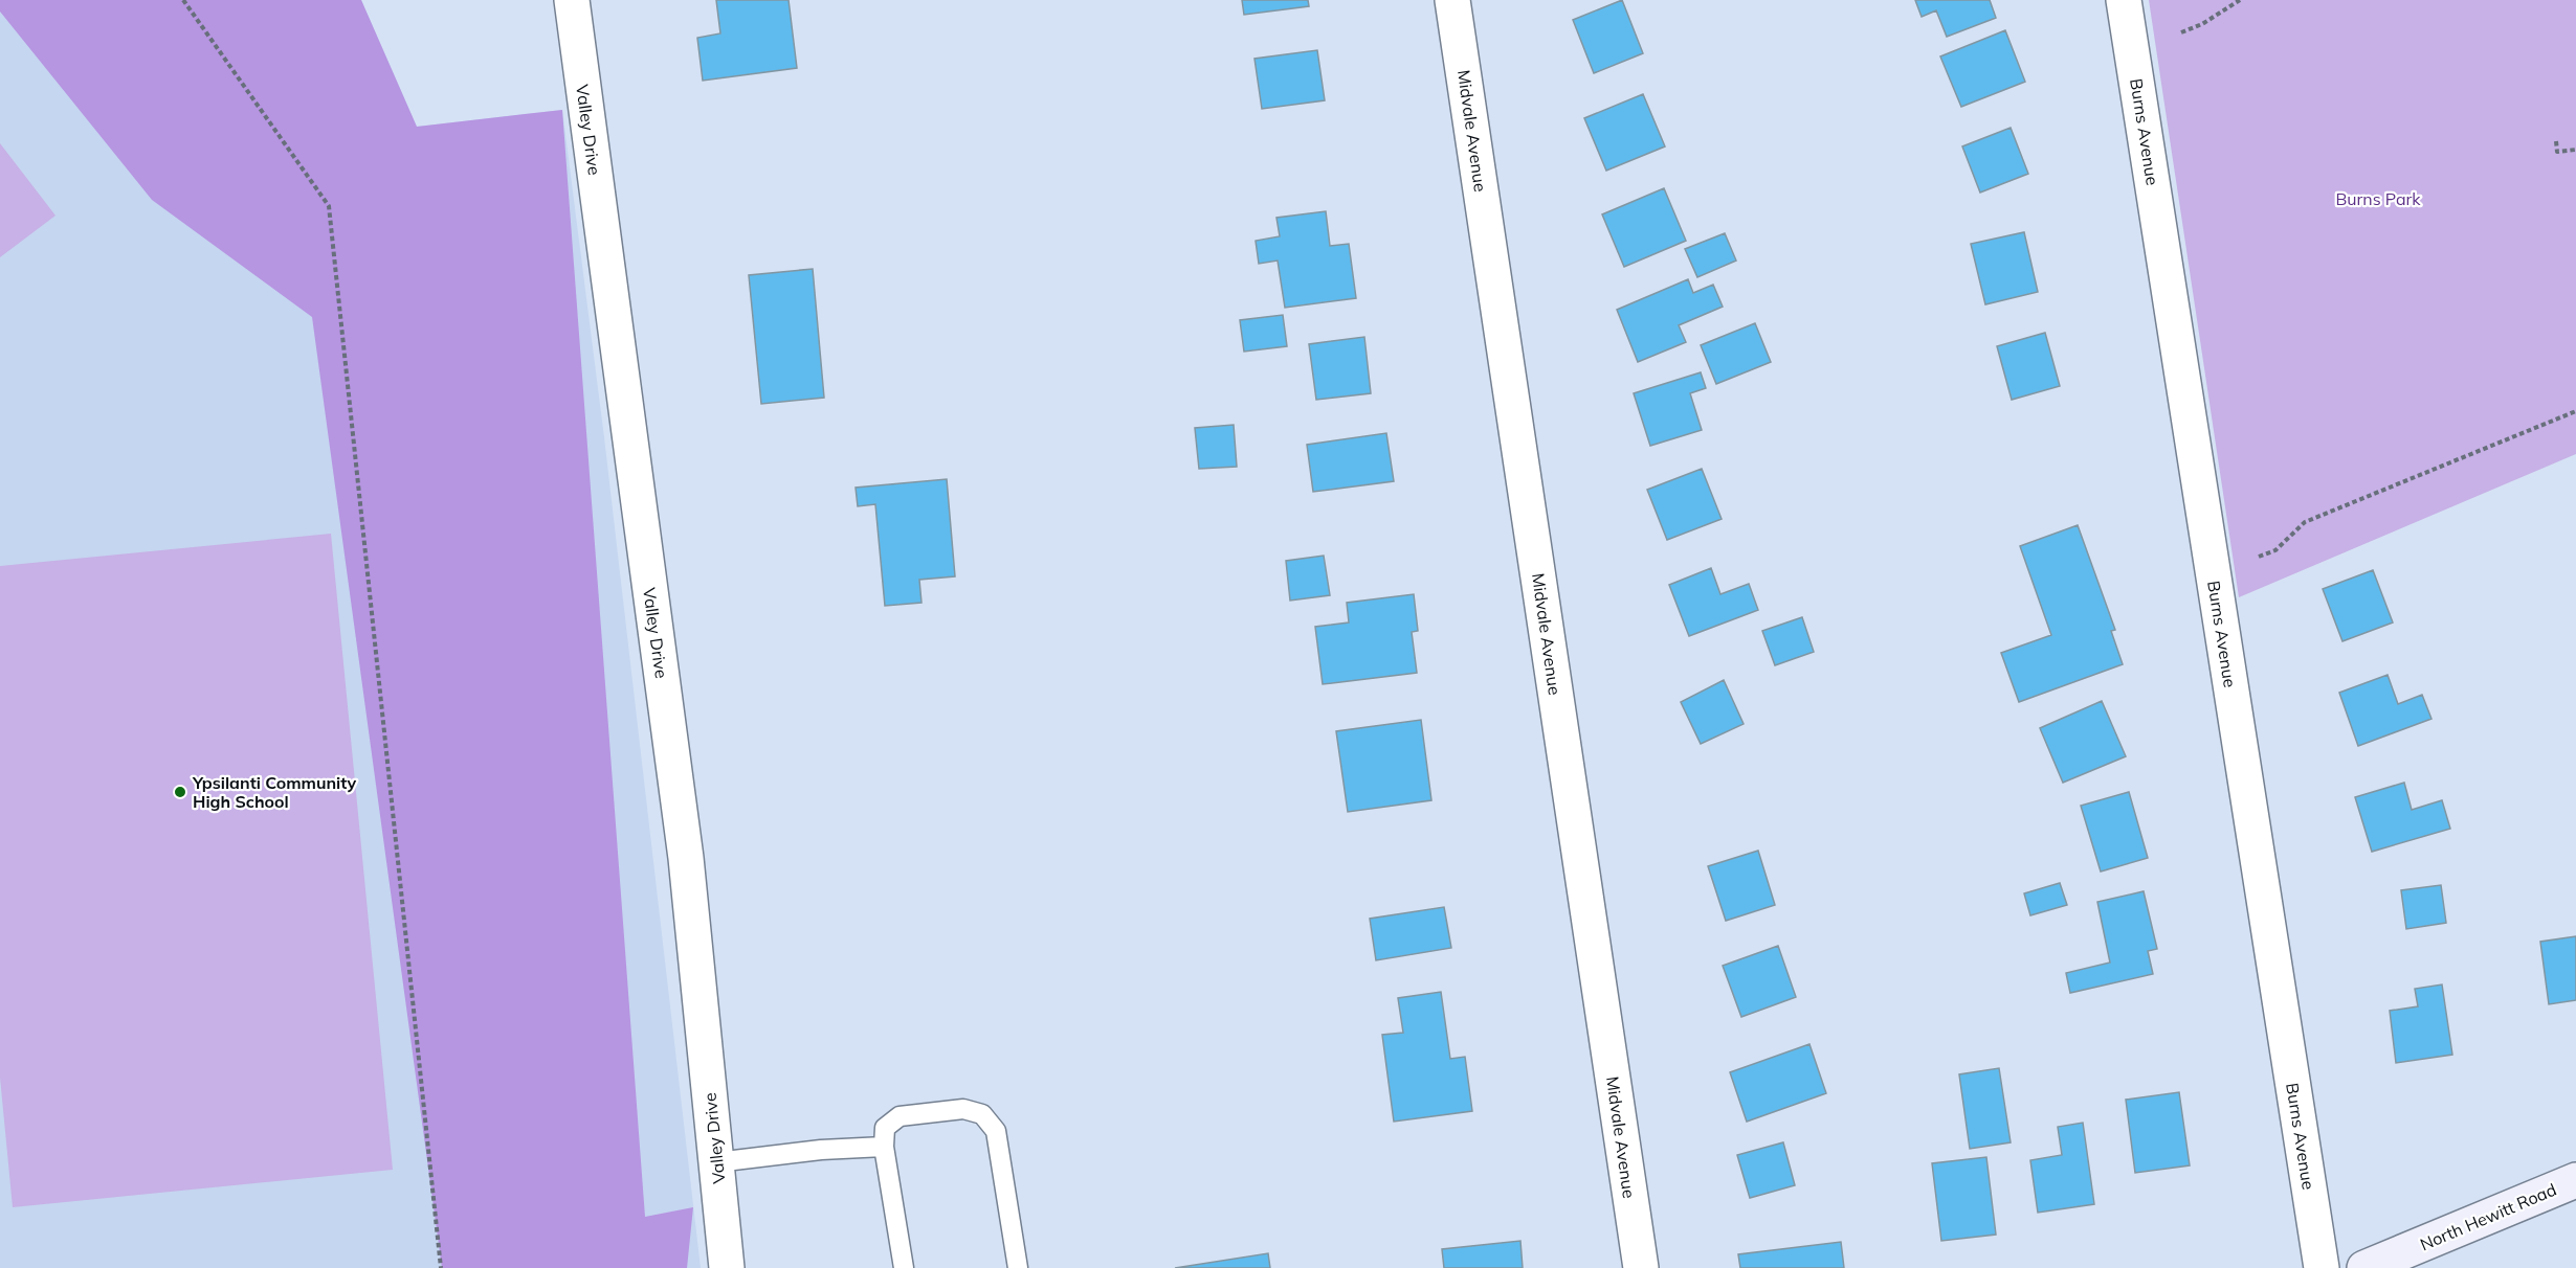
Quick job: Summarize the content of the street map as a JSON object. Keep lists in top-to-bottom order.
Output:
{
  "streets": {
    "main road": ["North Hewitt Road"],
    "street": ["Valley Drive", "Midvale Avenue", "Burns Avenue"]
  },
  "parks": ["Burns Park"],
  "places": ["Ypsilanti Community High School"]
}
